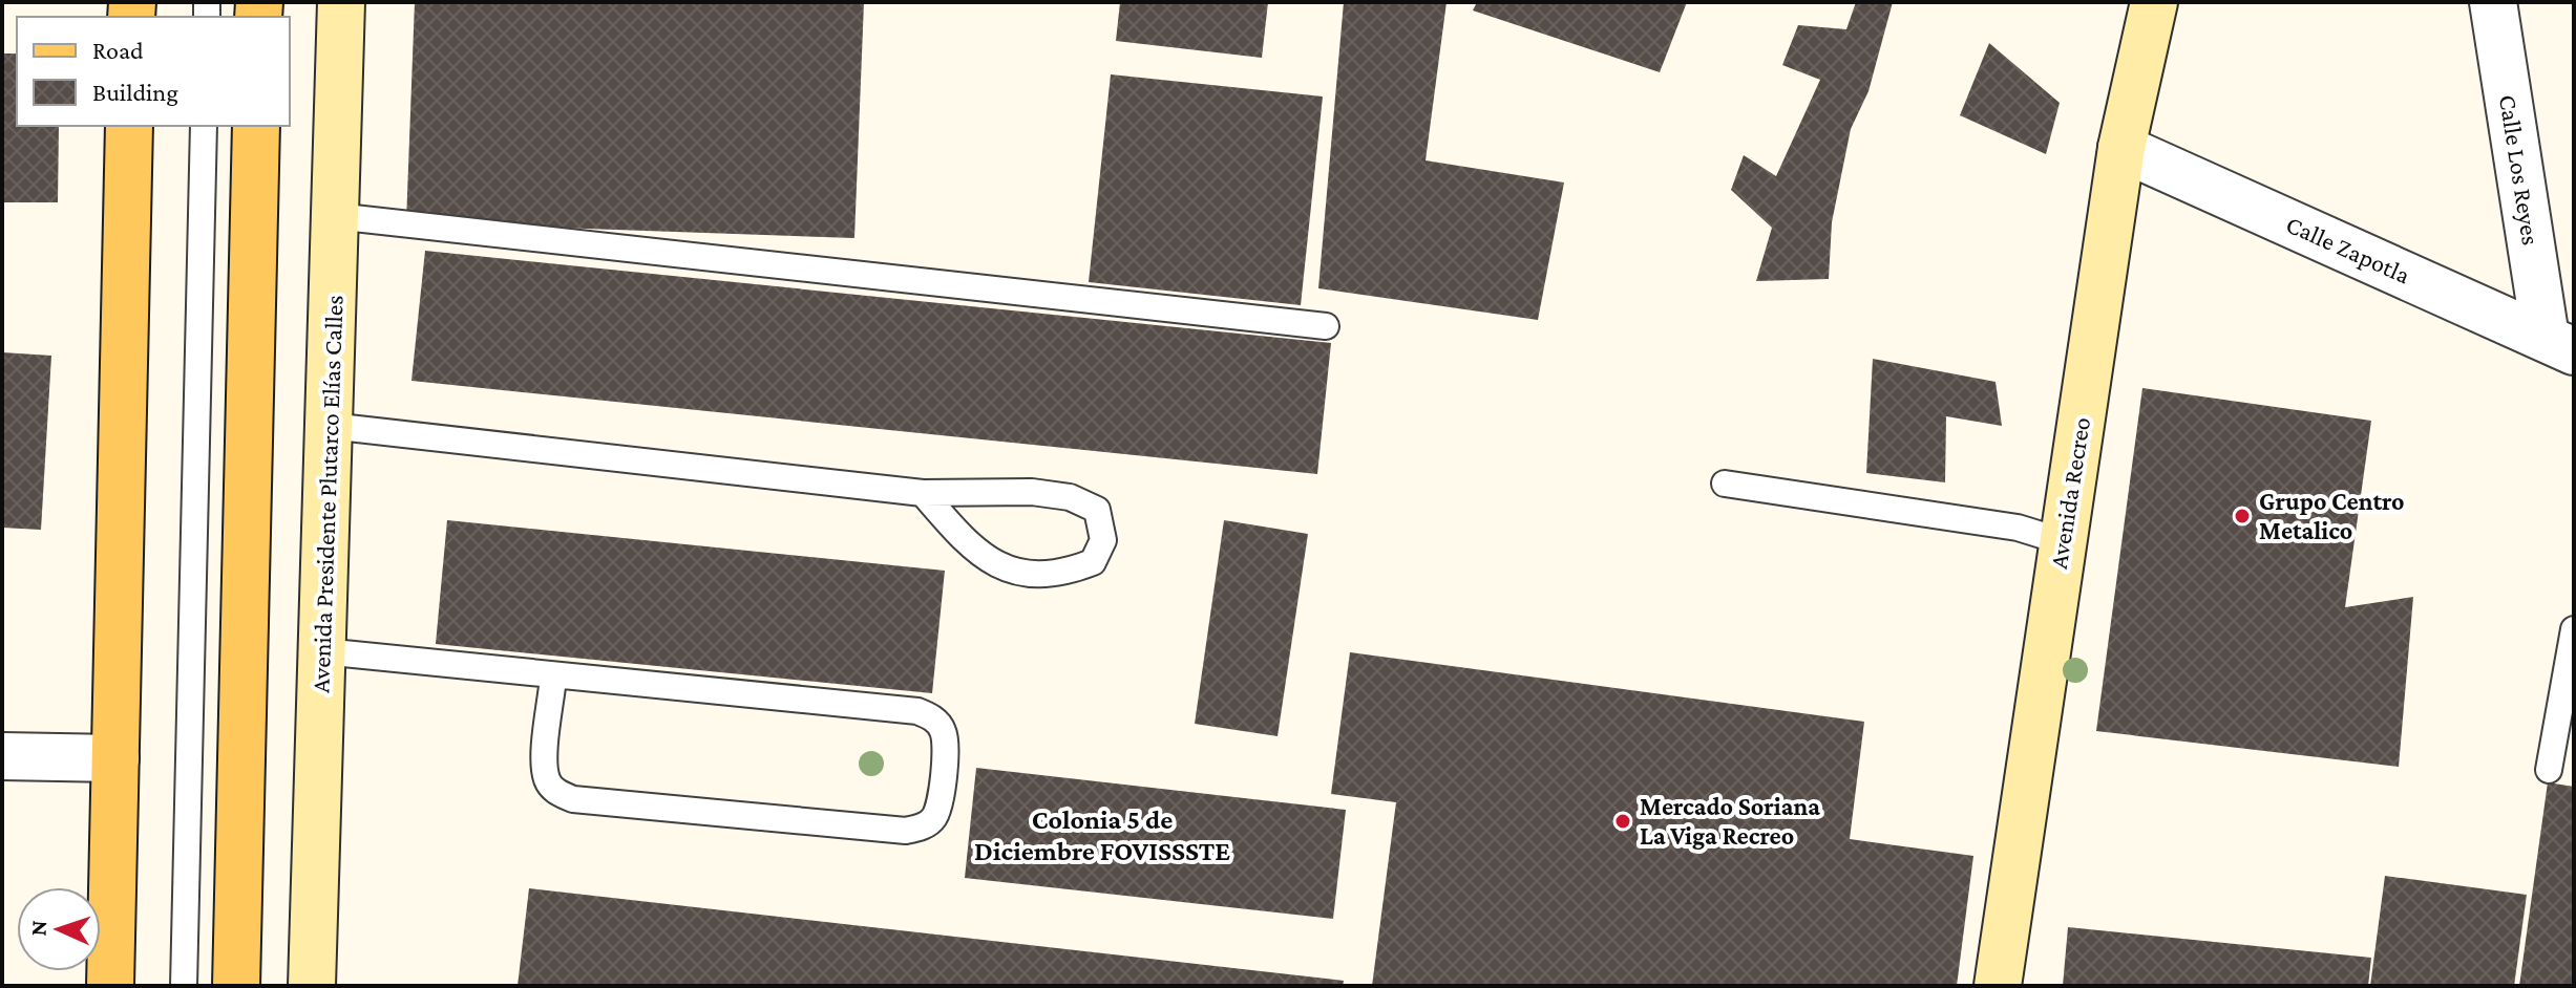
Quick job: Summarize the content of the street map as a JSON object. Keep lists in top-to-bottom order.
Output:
{
  "streets": {
    "street": [
      "Calle Los Reyes",
      "Calle Zapotla",
      "Avenida Recreo",
      "Avenida Presidente Plutarco Elías Calles"
    ]
  },
  "crossings": [
    ["Calle Los Reyes", "Calle Zapotla"],
    ["Calle Zapotla", "Avenida Recreo"]
  ],
  "districts": ["Colonia 5 de Diciembre FOVISSSTE"],
  "places": ["Grupo Centro Metalico", "Mercado Soriana La Viga Recreo"],
  "legend": ["Road", "Building"],
  "north": "left"
}
